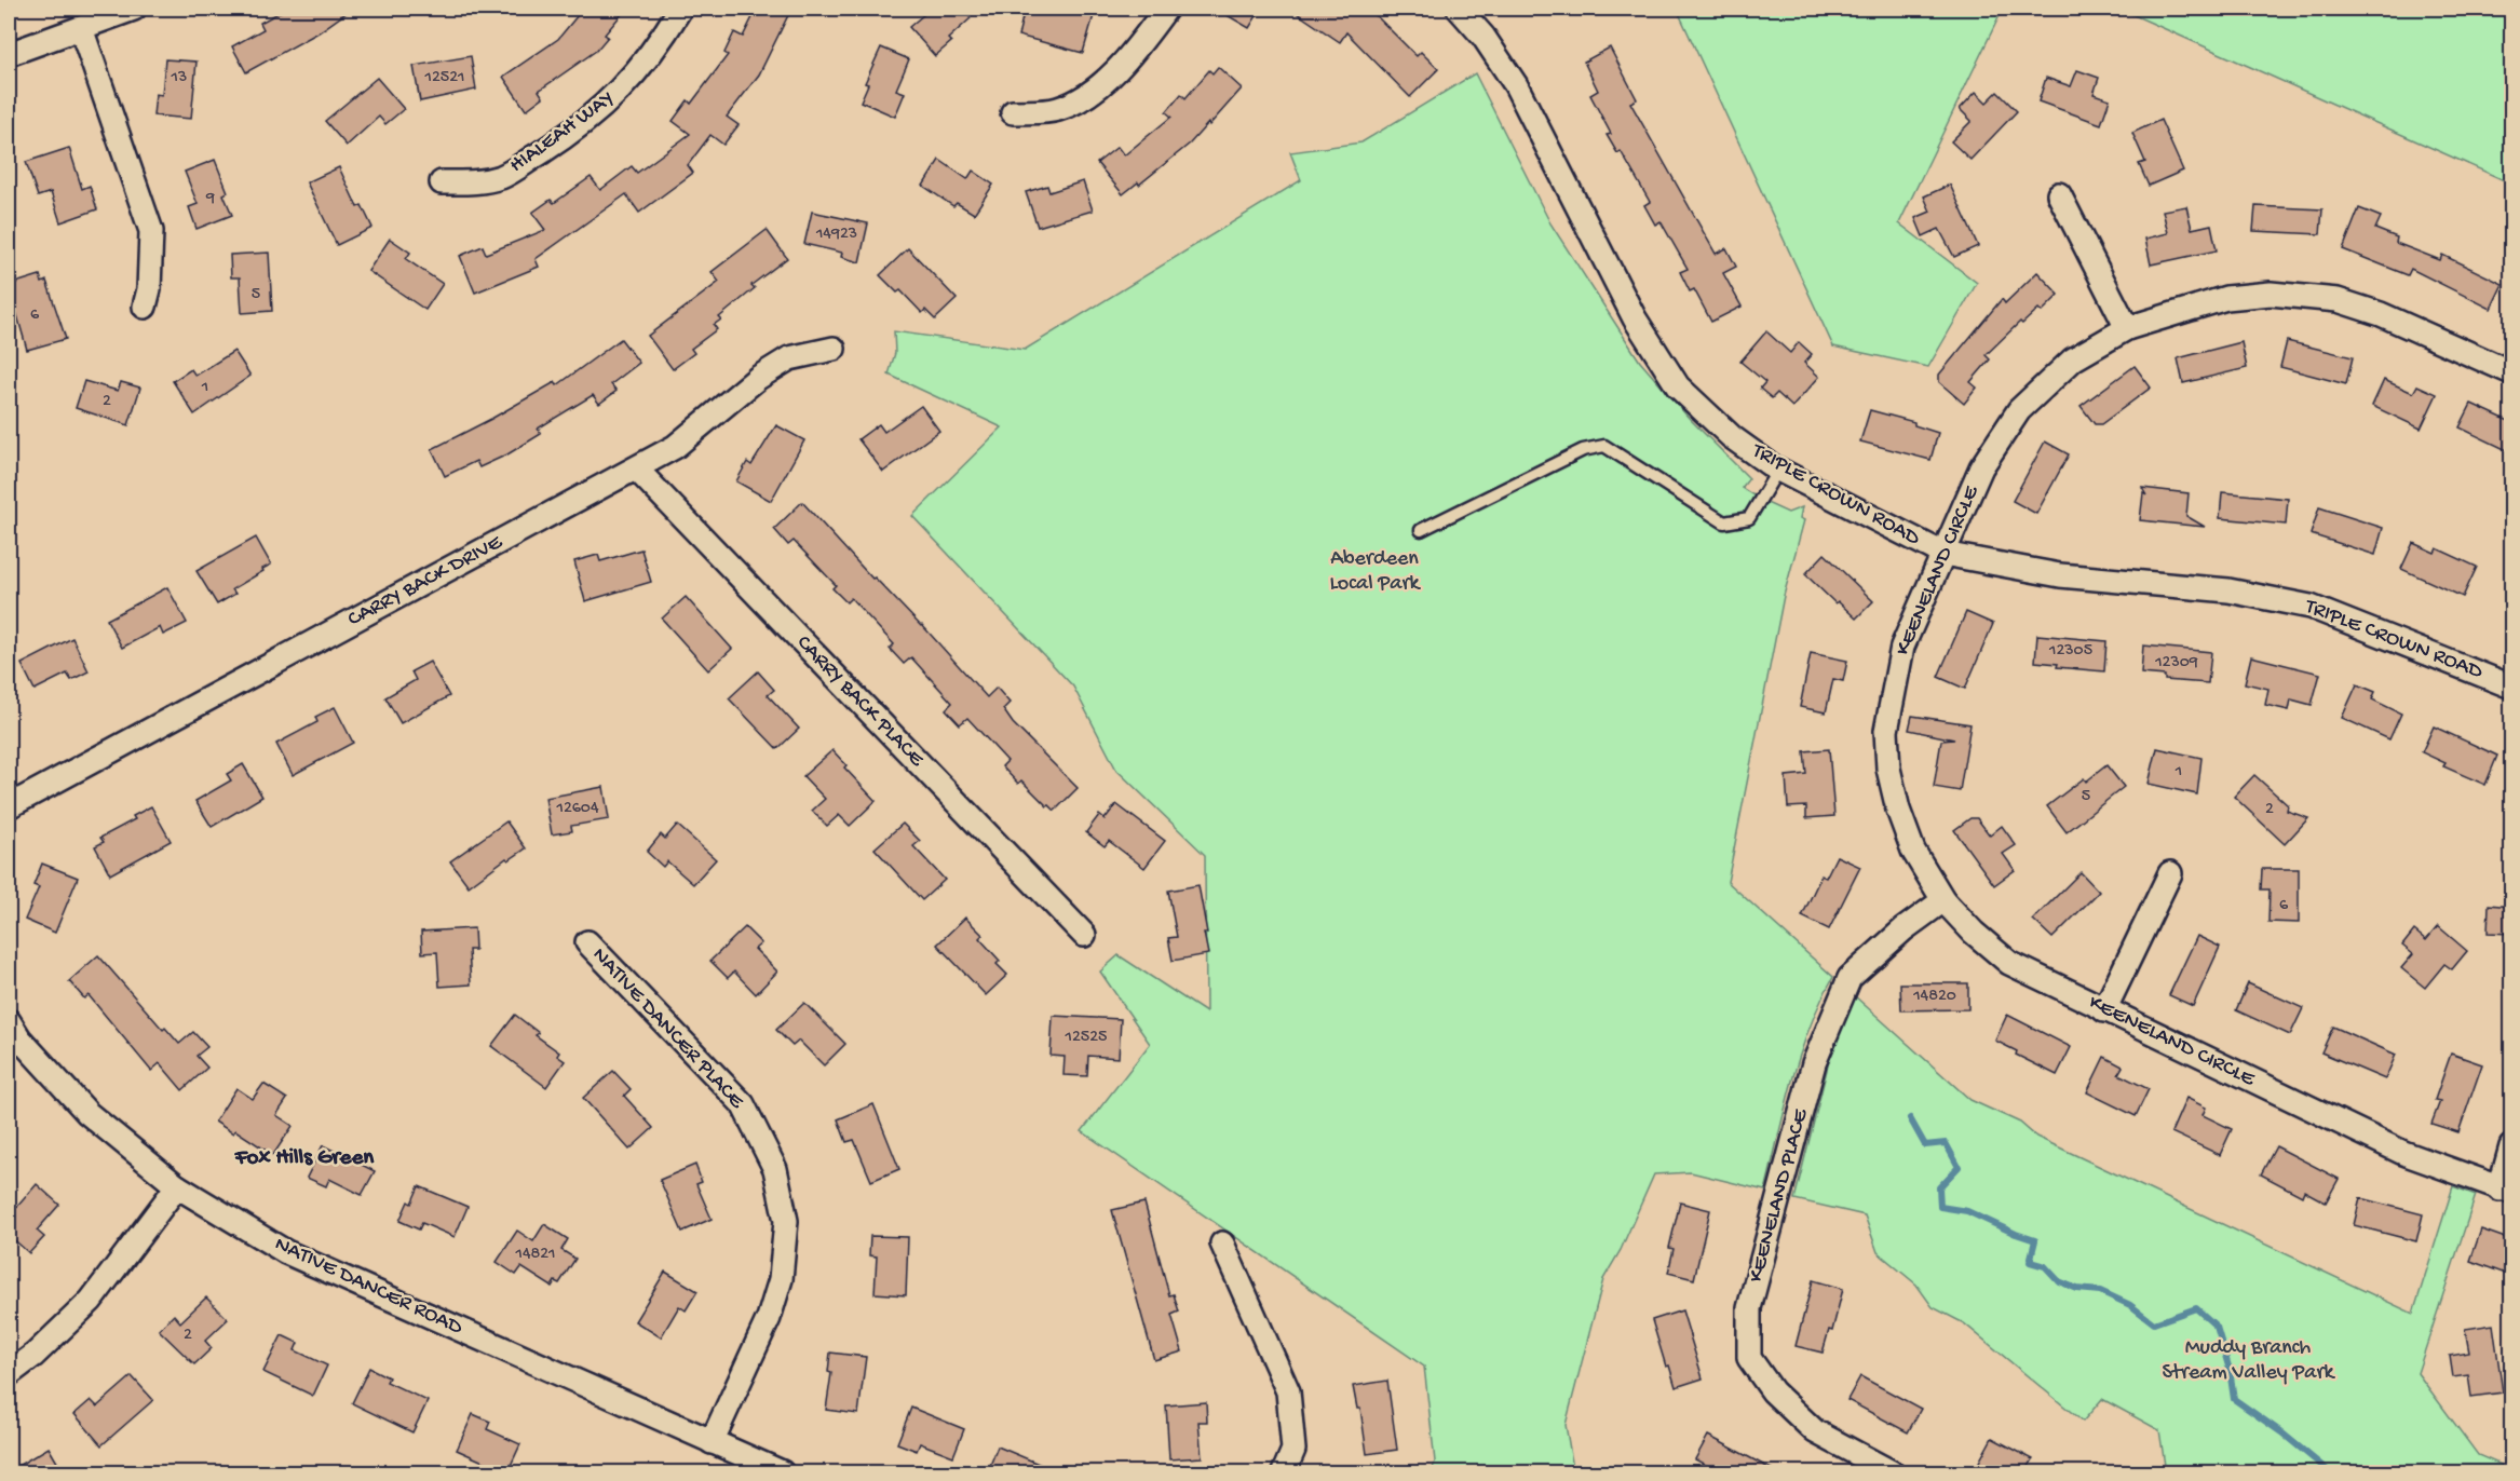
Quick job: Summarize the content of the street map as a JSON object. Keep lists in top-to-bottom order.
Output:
{
  "streets": {
    "street": [
      "HIALEAH WAY",
      "TRIPLE CROWN ROAD",
      "KEENELAND CIRCLE",
      "CARRY BACK DRIVE",
      "CARRY BACK PLACE",
      "NATIVE DANCER PLACE",
      "KEENELAND PLACE",
      "NATIVE DANCER ROAD"
    ]
  },
  "crossings": [
    ["TRIPLE CROWN ROAD", "KEENELAND CIRCLE"],
    ["KEENELAND CIRCLE", "KEENELAND PLACE"],
    ["CARRY BACK DRIVE", "CARRY BACK PLACE"],
    ["NATIVE DANCER PLACE", "NATIVE DANCER ROAD"]
  ],
  "districts": ["Fox Hills Green"],
  "parks": ["Aberdeen Local Park", "Muddy Branch Stream Valley Park"],
  "house_numbers": [
    "13",
    "12521",
    "9",
    "14923",
    "5",
    "6",
    "1",
    "2",
    "12305",
    "12309",
    "1",
    "5",
    "12604",
    "2",
    "6",
    "14820",
    "12525",
    "14821",
    "2"
  ]
}
